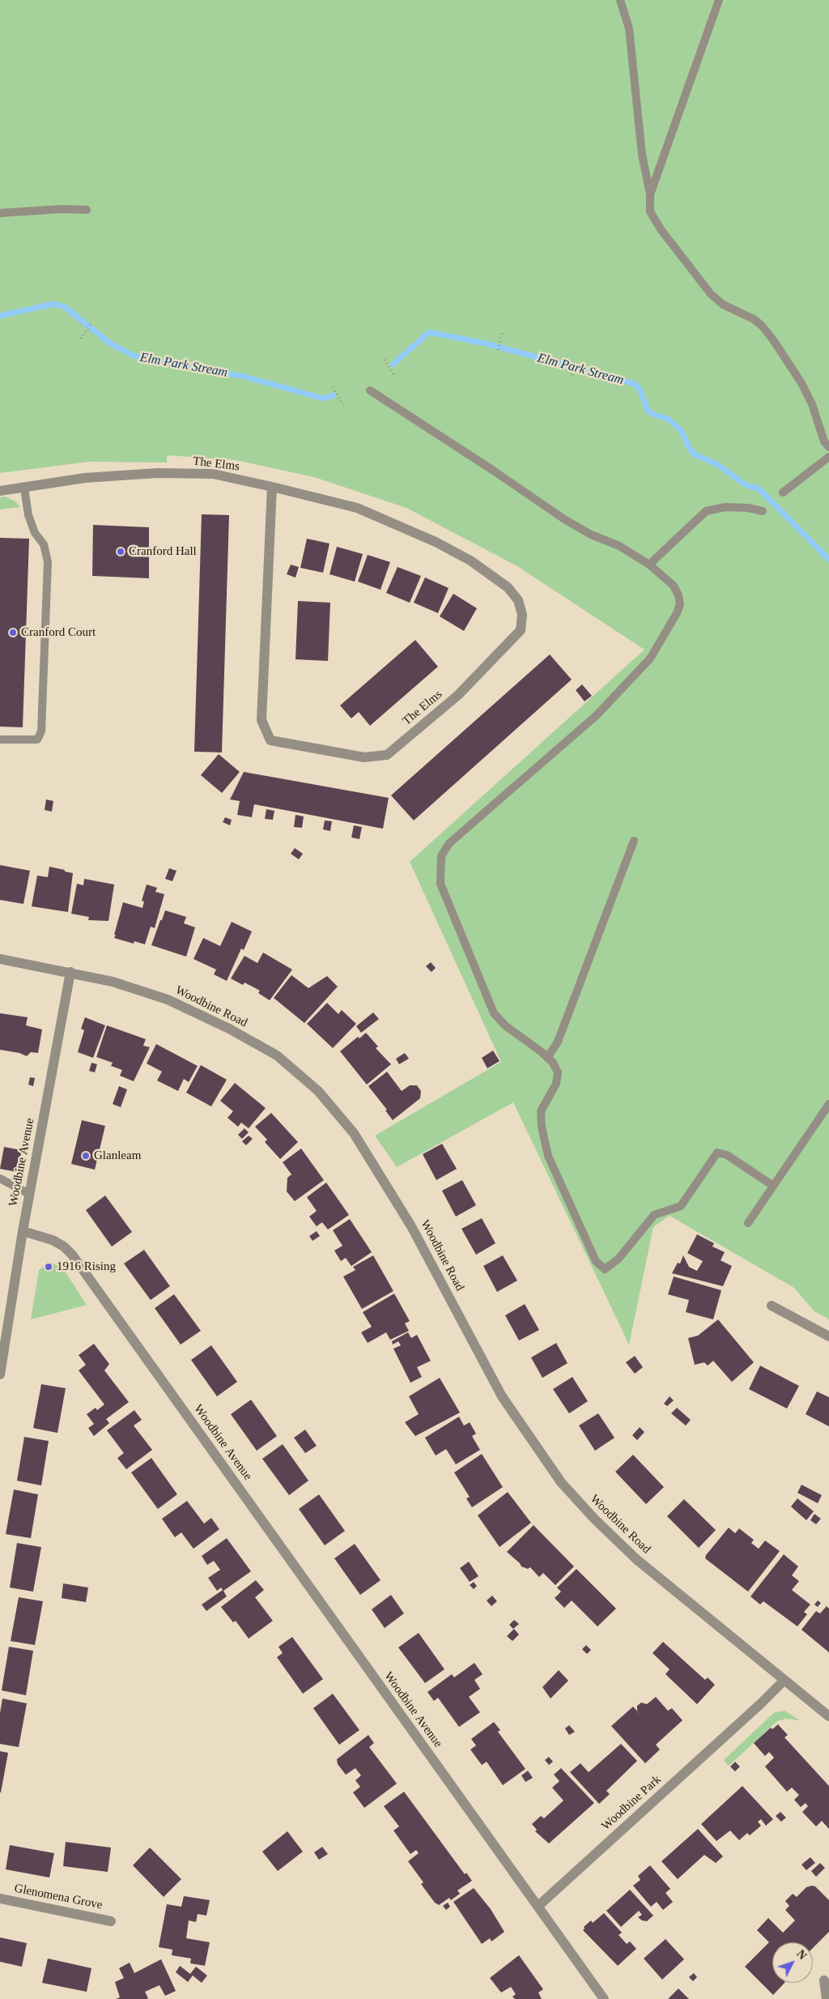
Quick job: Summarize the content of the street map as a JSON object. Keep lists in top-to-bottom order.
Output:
{
  "streets": {
    "street": [
      "The Elms",
      "Woodbine Road",
      "Woodbine Avenue",
      "Woodbine Park",
      "Glenomena Grove"
    ]
  },
  "crossings": [
    ["Woodbine Road", "Woodbine Avenue"],
    ["Woodbine Road", "Woodbine Park"],
    ["Woodbine Avenue", "Woodbine Park"]
  ],
  "water": ["Elm Park Stream"],
  "places": [
    "Cranford Hall",
    "Cranford Court",
    "Glanleam",
    "1916 Rising"
  ],
  "north": "top right"
}
